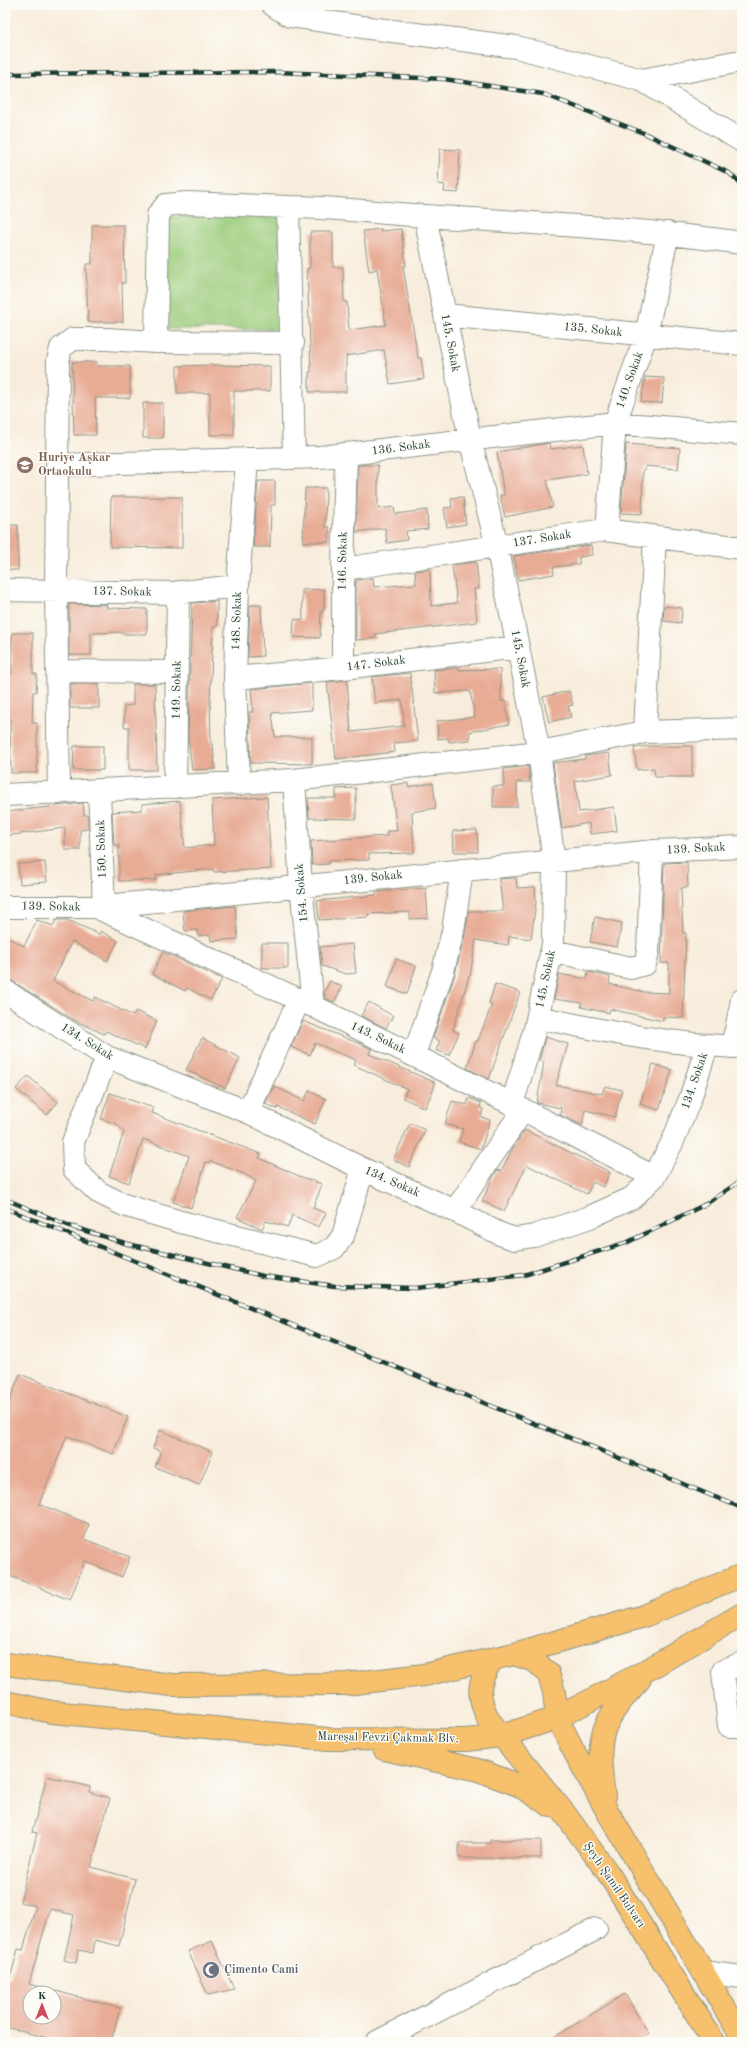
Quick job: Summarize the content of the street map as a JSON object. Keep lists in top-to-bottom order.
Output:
{
  "streets": {
    "main road": ["Mareşal Fevzi Çakmak Blv.", "Şeyh Şamil Bulvarı"],
    "street": [
      "135. Sokak",
      "145. Sokak",
      "140. Sokak",
      "136. Sokak",
      "137. Sokak",
      "146. Sokak",
      "148. Sokak",
      "147. Sokak",
      "149. Sokak",
      "150. Sokak",
      "139. Sokak",
      "154. Sokak",
      "143. Sokak",
      "134. Sokak"
    ]
  },
  "crossings": [
    ["135. Sokak", "145. Sokak"],
    ["135. Sokak", "140. Sokak"],
    ["145. Sokak", "136. Sokak"],
    ["145. Sokak", "137. Sokak"],
    ["145. Sokak", "147. Sokak"],
    ["145. Sokak", "139. Sokak"],
    ["145. Sokak", "143. Sokak"],
    ["145. Sokak", "134. Sokak"],
    ["140. Sokak", "136. Sokak"],
    ["140. Sokak", "137. Sokak"],
    ["136. Sokak", "146. Sokak"],
    ["136. Sokak", "148. Sokak"],
    ["137. Sokak", "146. Sokak"],
    ["137. Sokak", "148. Sokak"],
    ["137. Sokak", "149. Sokak"],
    ["146. Sokak", "147. Sokak"],
    ["148. Sokak", "147. Sokak"],
    ["150. Sokak", "139. Sokak"],
    ["150. Sokak", "143. Sokak"],
    ["139. Sokak", "154. Sokak"],
    ["139. Sokak", "143. Sokak"],
    ["154. Sokak", "143. Sokak"],
    ["143. Sokak", "134. Sokak"],
    ["Mareşal Fevzi Çakmak Blv.", "Şeyh Şamil Bulvarı"]
  ],
  "places": {
    "school or university": ["Huriye Aşkar Ortaokulu"],
    "mosque": ["Çimento Cami"]
  },
  "north": "top"
}
